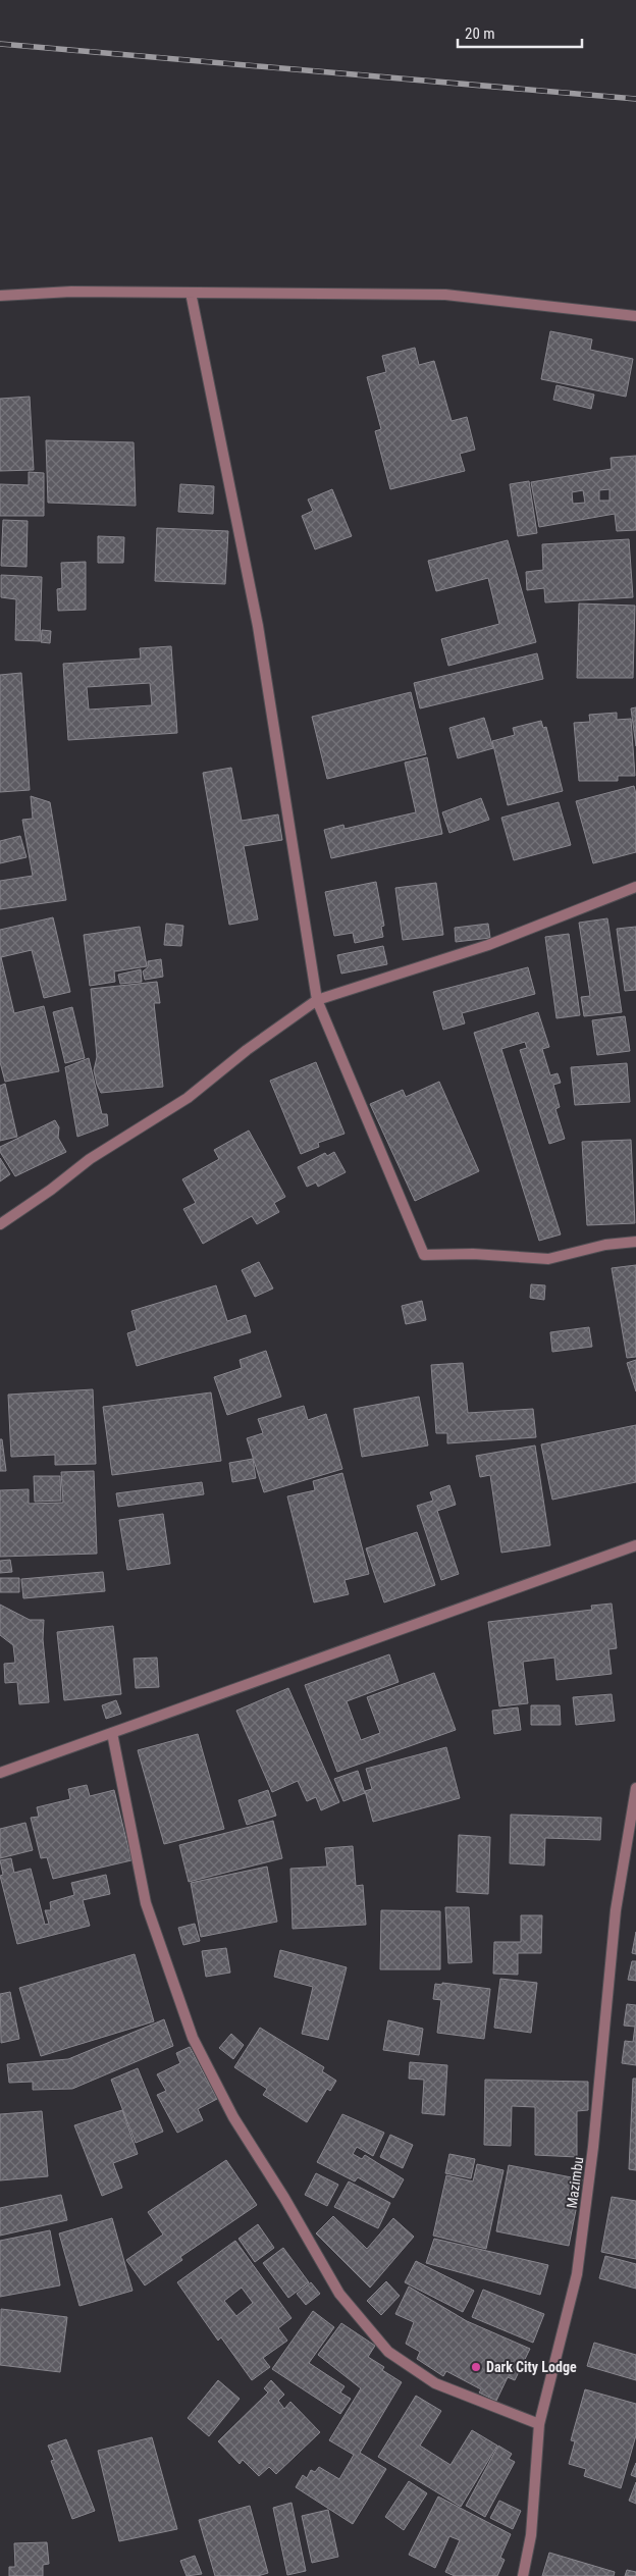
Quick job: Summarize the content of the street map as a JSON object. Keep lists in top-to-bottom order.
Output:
{
  "streets": {
    "street": ["Mazimbu"]
  },
  "places": ["Dark City Lodge"],
  "scale_bar": "20 m"
}
